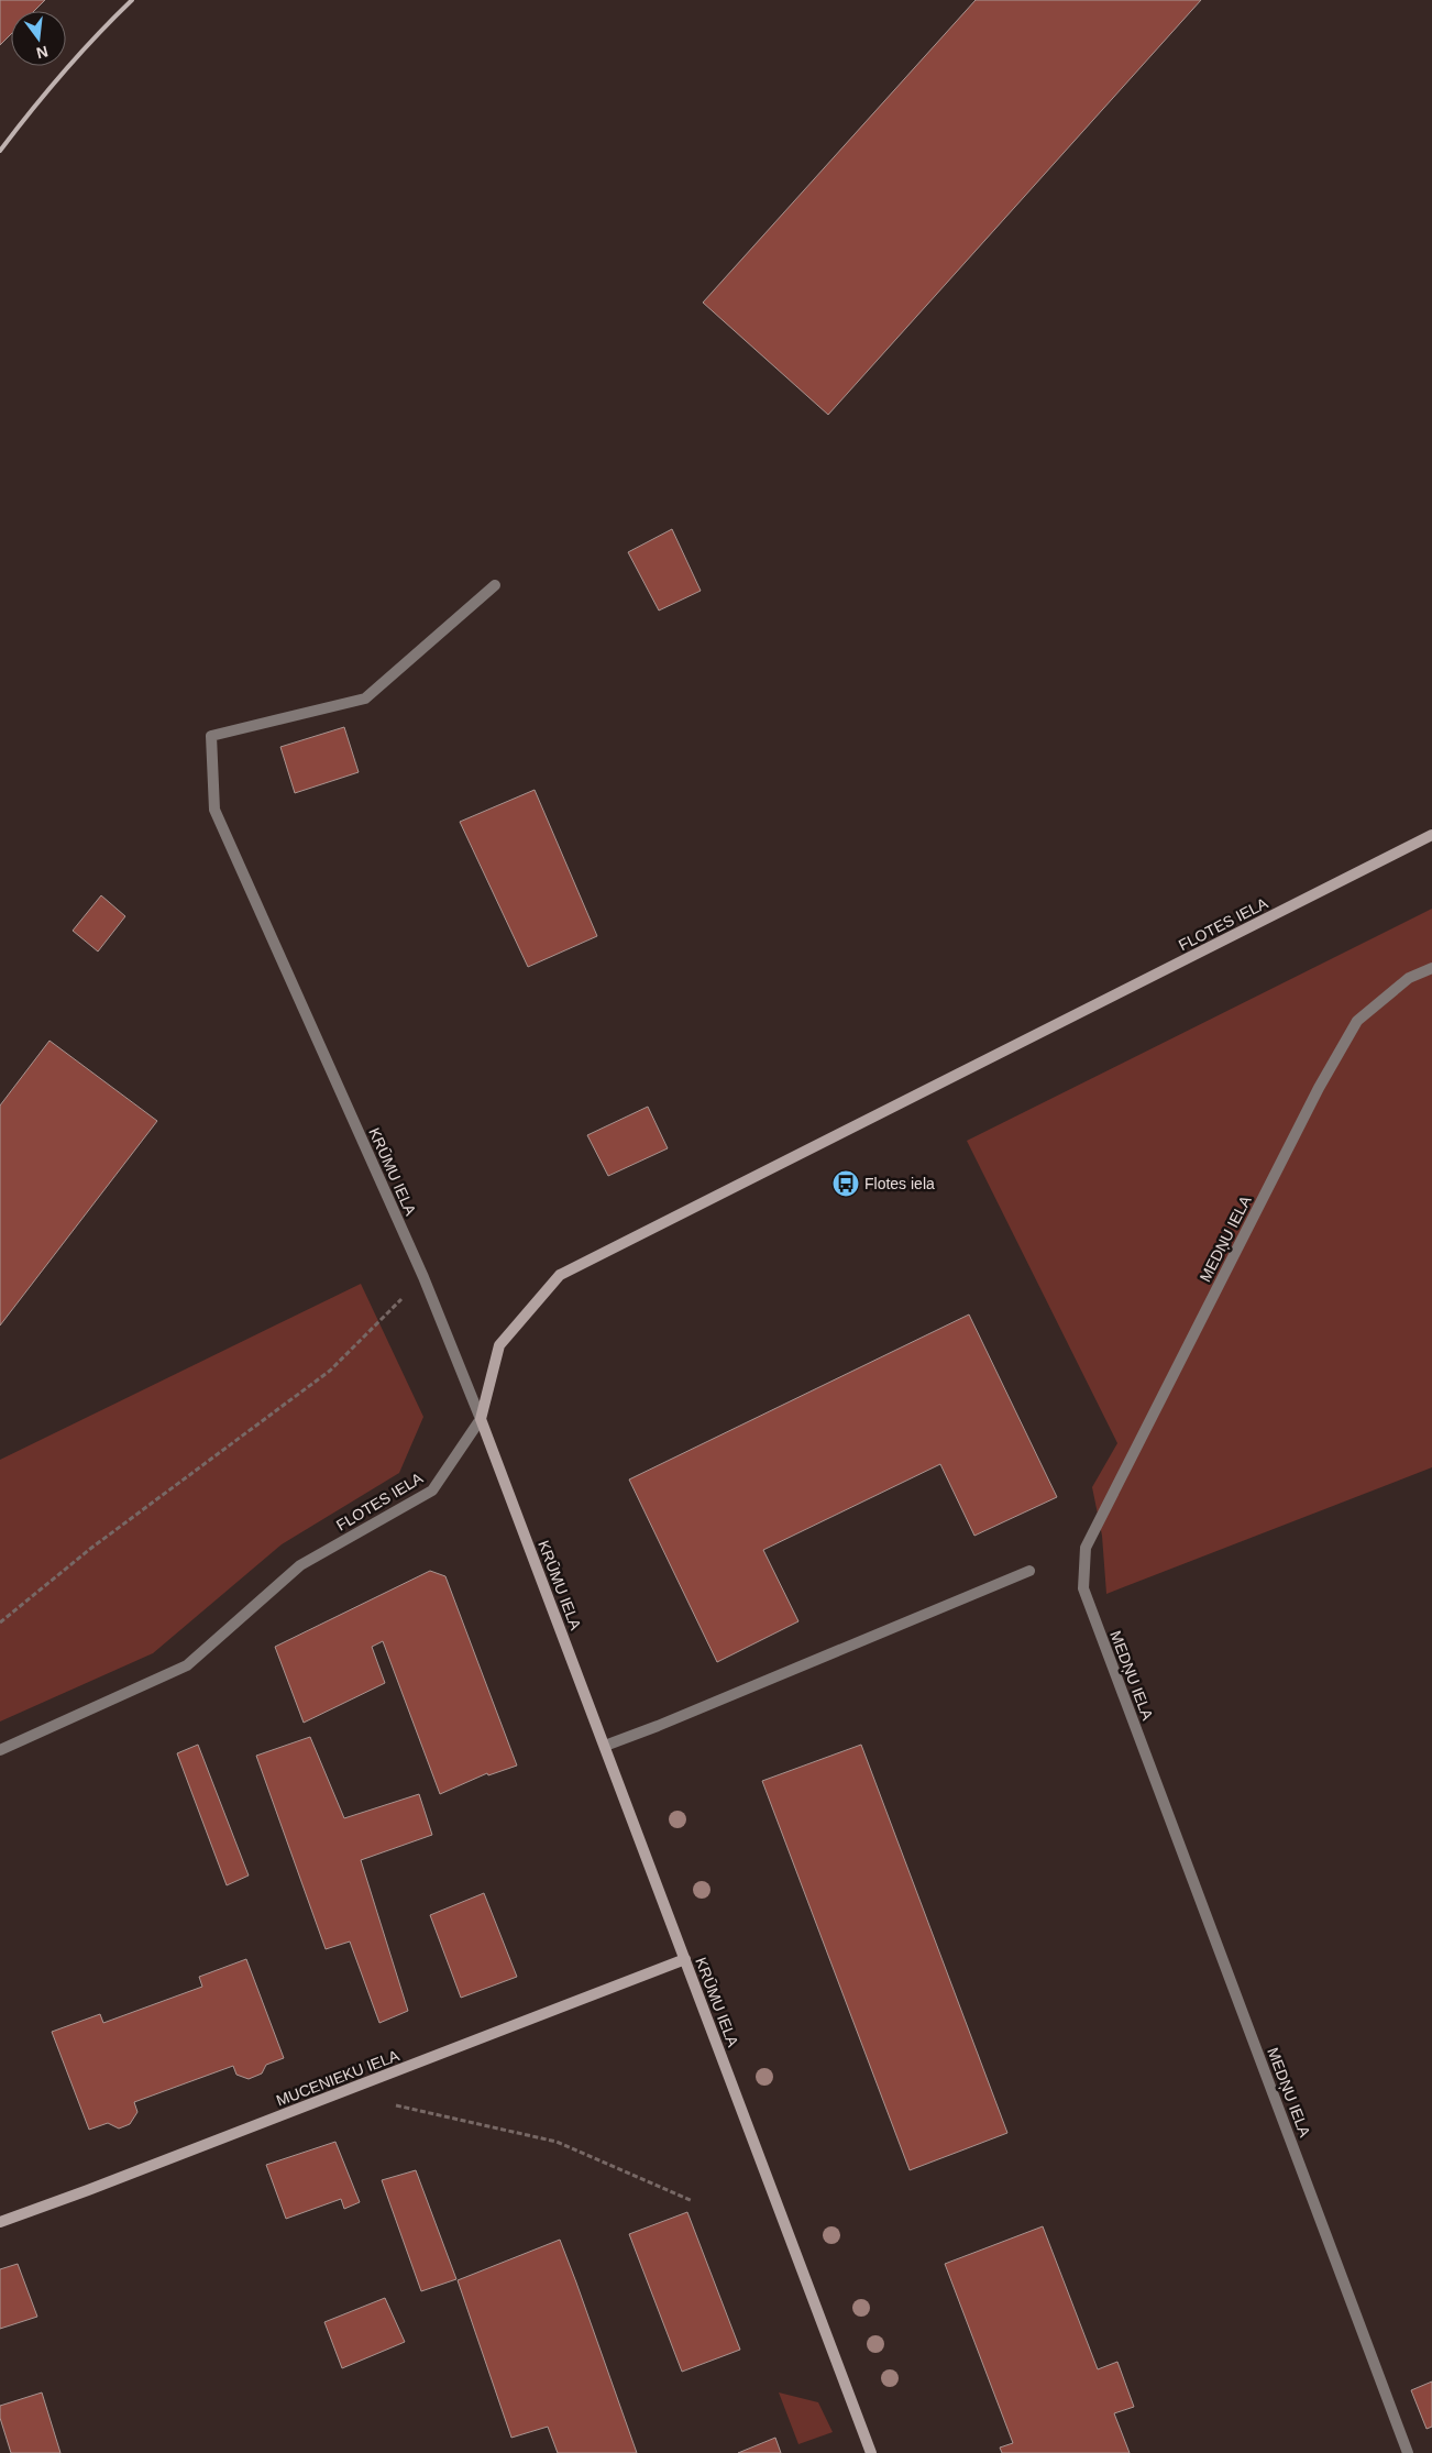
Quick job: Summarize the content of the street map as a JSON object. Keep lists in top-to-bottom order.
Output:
{
  "streets": {
    "street": [
      "FLOTES IELA",
      "KRŪMU IELA",
      "MEDŅU IELA",
      "MUCENIEKU IELA"
    ]
  },
  "crossings": [
    ["FLOTES IELA", "KRŪMU IELA"],
    ["KRŪMU IELA", "MUCENIEKU IELA"]
  ],
  "places": {
    "bus stop": ["Flotes iela"]
  },
  "north": "bottom"
}
